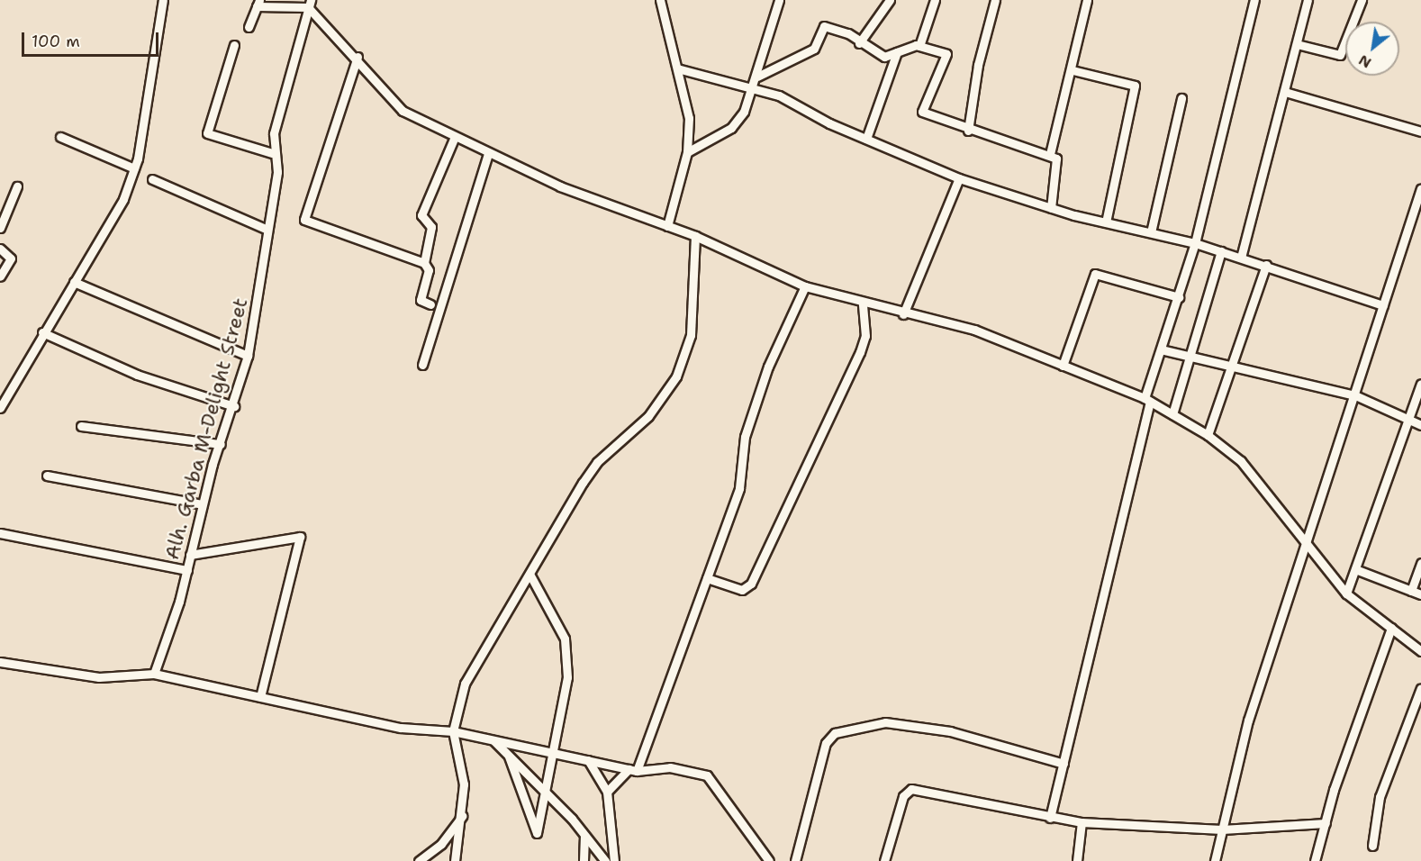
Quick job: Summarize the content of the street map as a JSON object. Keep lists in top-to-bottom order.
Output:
{
  "streets": {
    "street": ["Alh. Garba M-Delight Street"]
  },
  "scale_bar": "100 m",
  "north": "bottom left"
}
